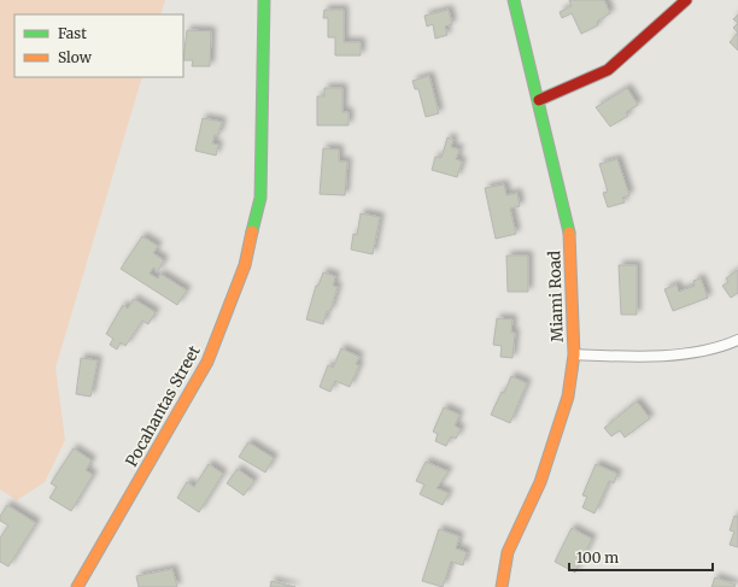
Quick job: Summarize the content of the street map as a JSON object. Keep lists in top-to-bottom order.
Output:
{
  "streets": {
    "street": ["Miami Road", "Pocahantas Street"]
  },
  "legend": ["Fast", "Slow"],
  "scale_bar": "100 m"
}
